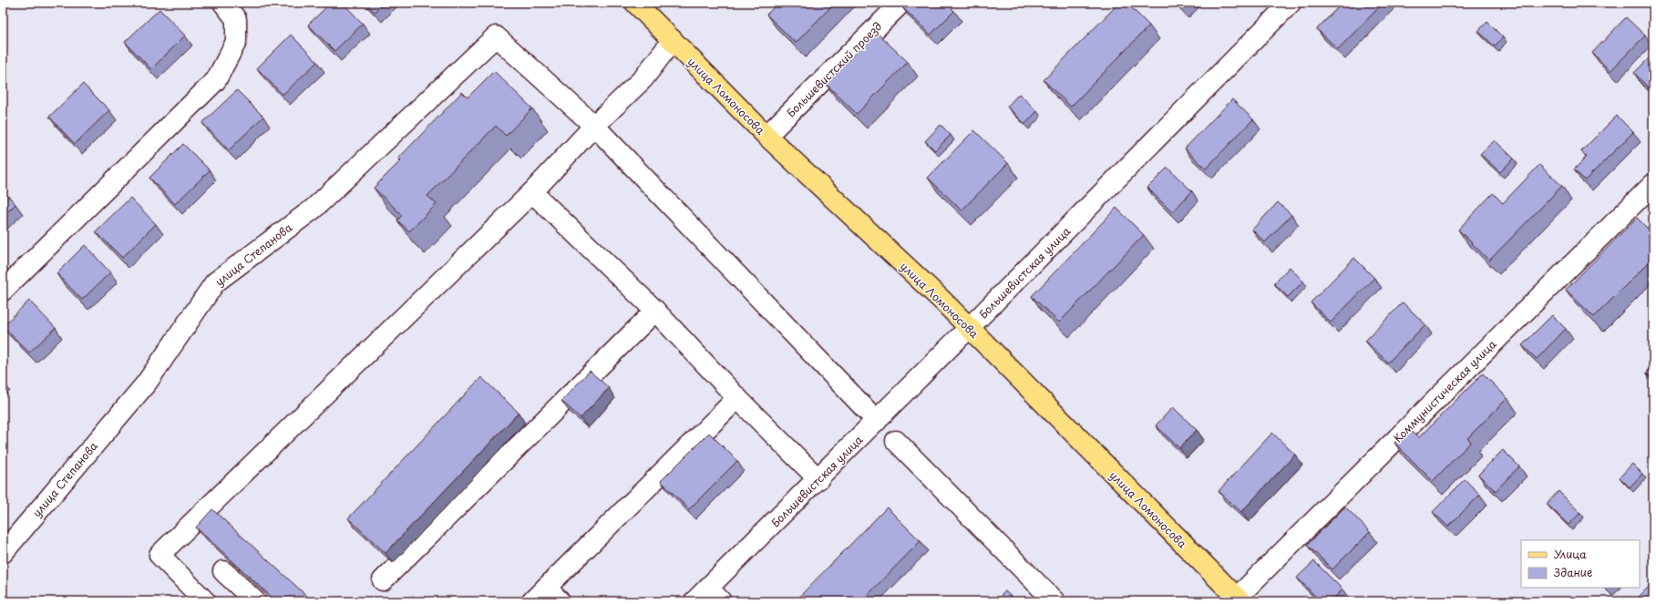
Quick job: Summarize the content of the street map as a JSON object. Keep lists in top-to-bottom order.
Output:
{
  "streets": {
    "main road": ["улица Ломоносова"],
    "street": [
      "Большевистский проезд",
      "улица Степанова",
      "Большевистская улица",
      "Коммунистическая улица"
    ]
  },
  "crossings": [
    ["Большевистский проезд", "улица Ломоносова"],
    ["улица Ломоносова", "Большевистская улица"],
    ["улица Ломоносова", "Коммунистическая улица"]
  ],
  "legend": ["Улица", "Здание"]
}
